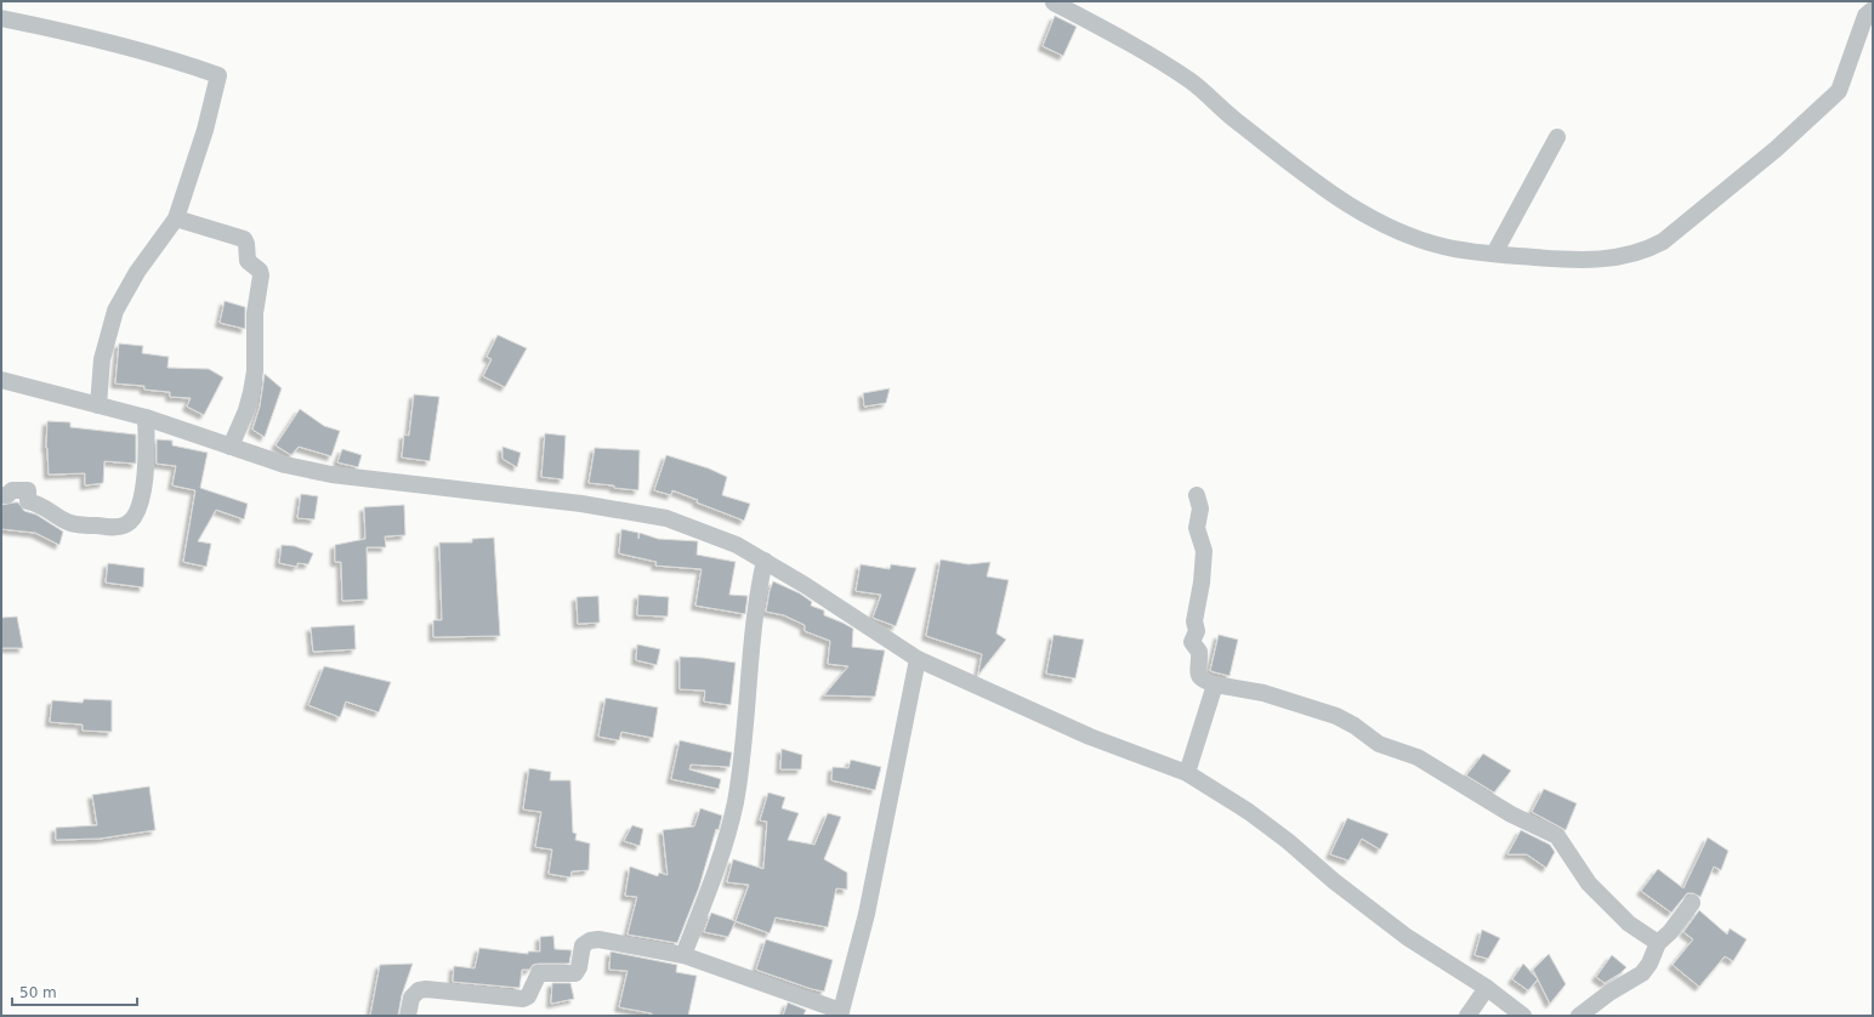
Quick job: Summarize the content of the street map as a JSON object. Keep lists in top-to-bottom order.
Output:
{
  "scale_bar": "50 m"
}
